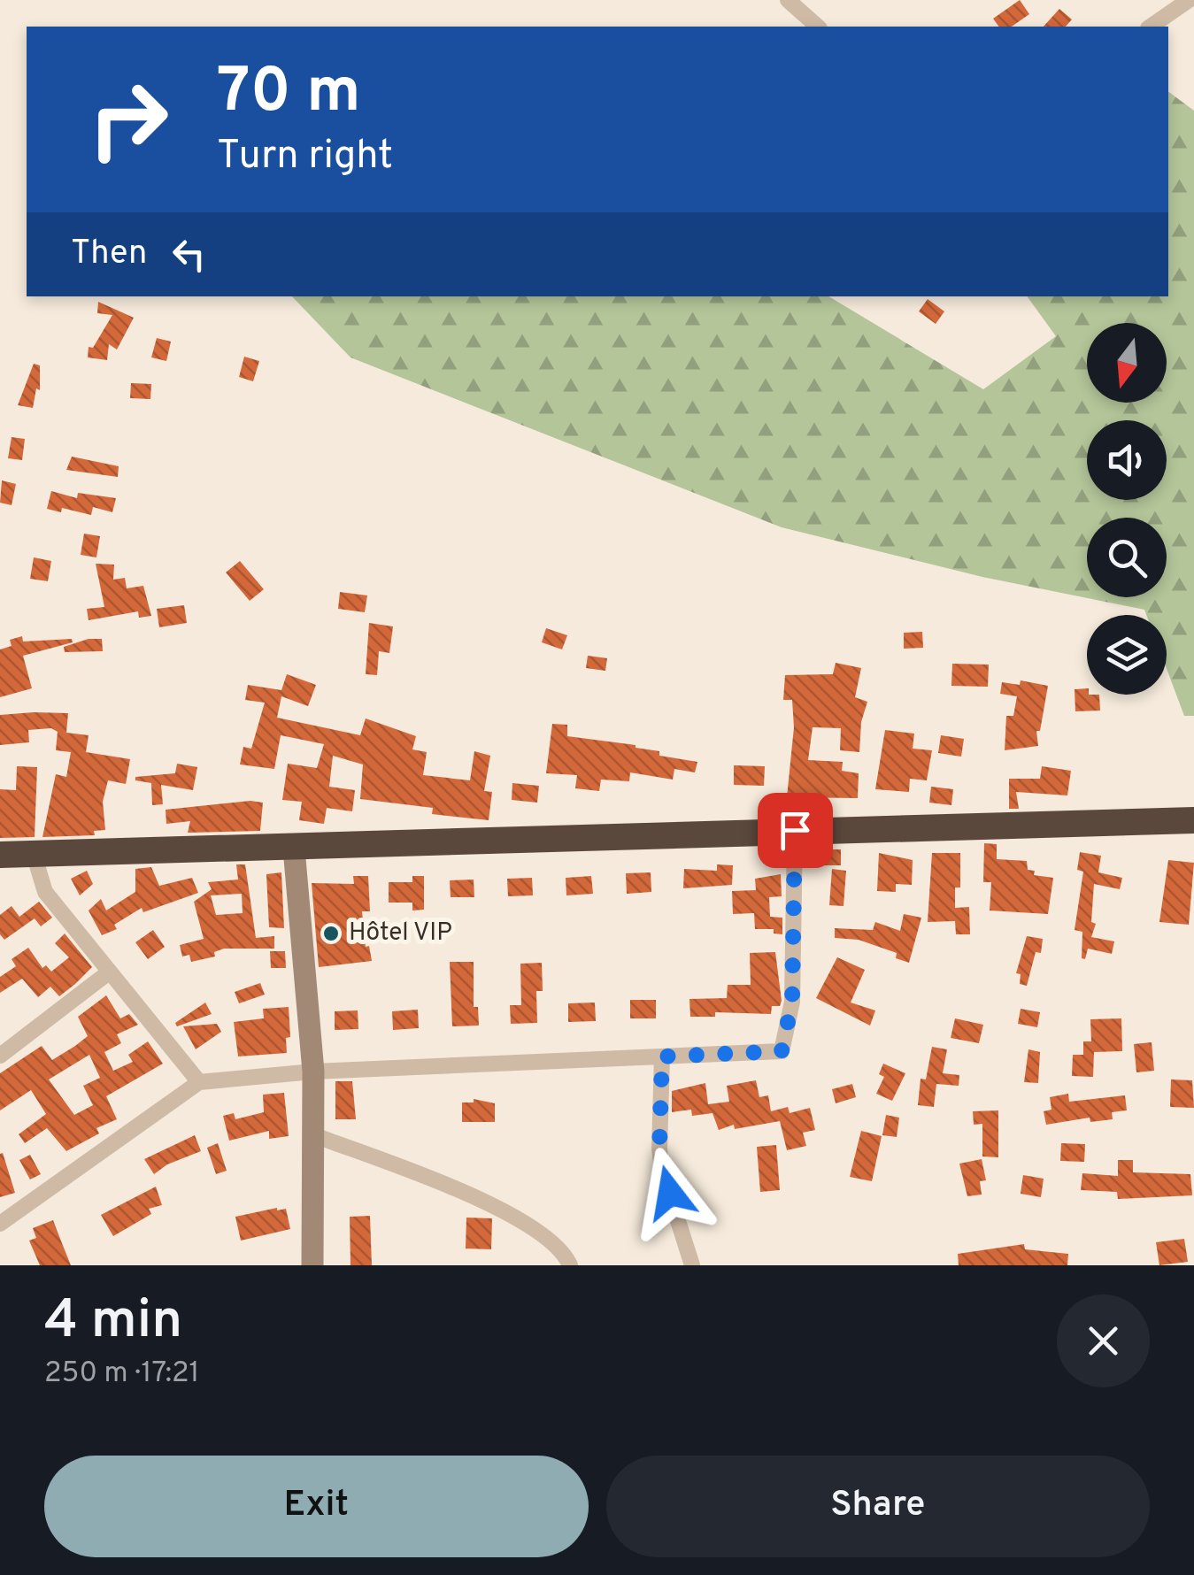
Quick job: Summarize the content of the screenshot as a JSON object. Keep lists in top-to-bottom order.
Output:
{
  "places": ["Hôtel VIP"],
  "north": "bottom",
  "page": {
    "turn": ["70 m", "Turn right"],
    "then": "Then",
    "heading": ["4 min", "250 m · 17:21"],
    "buttons": ["Exit", "Share"]
  }
}
